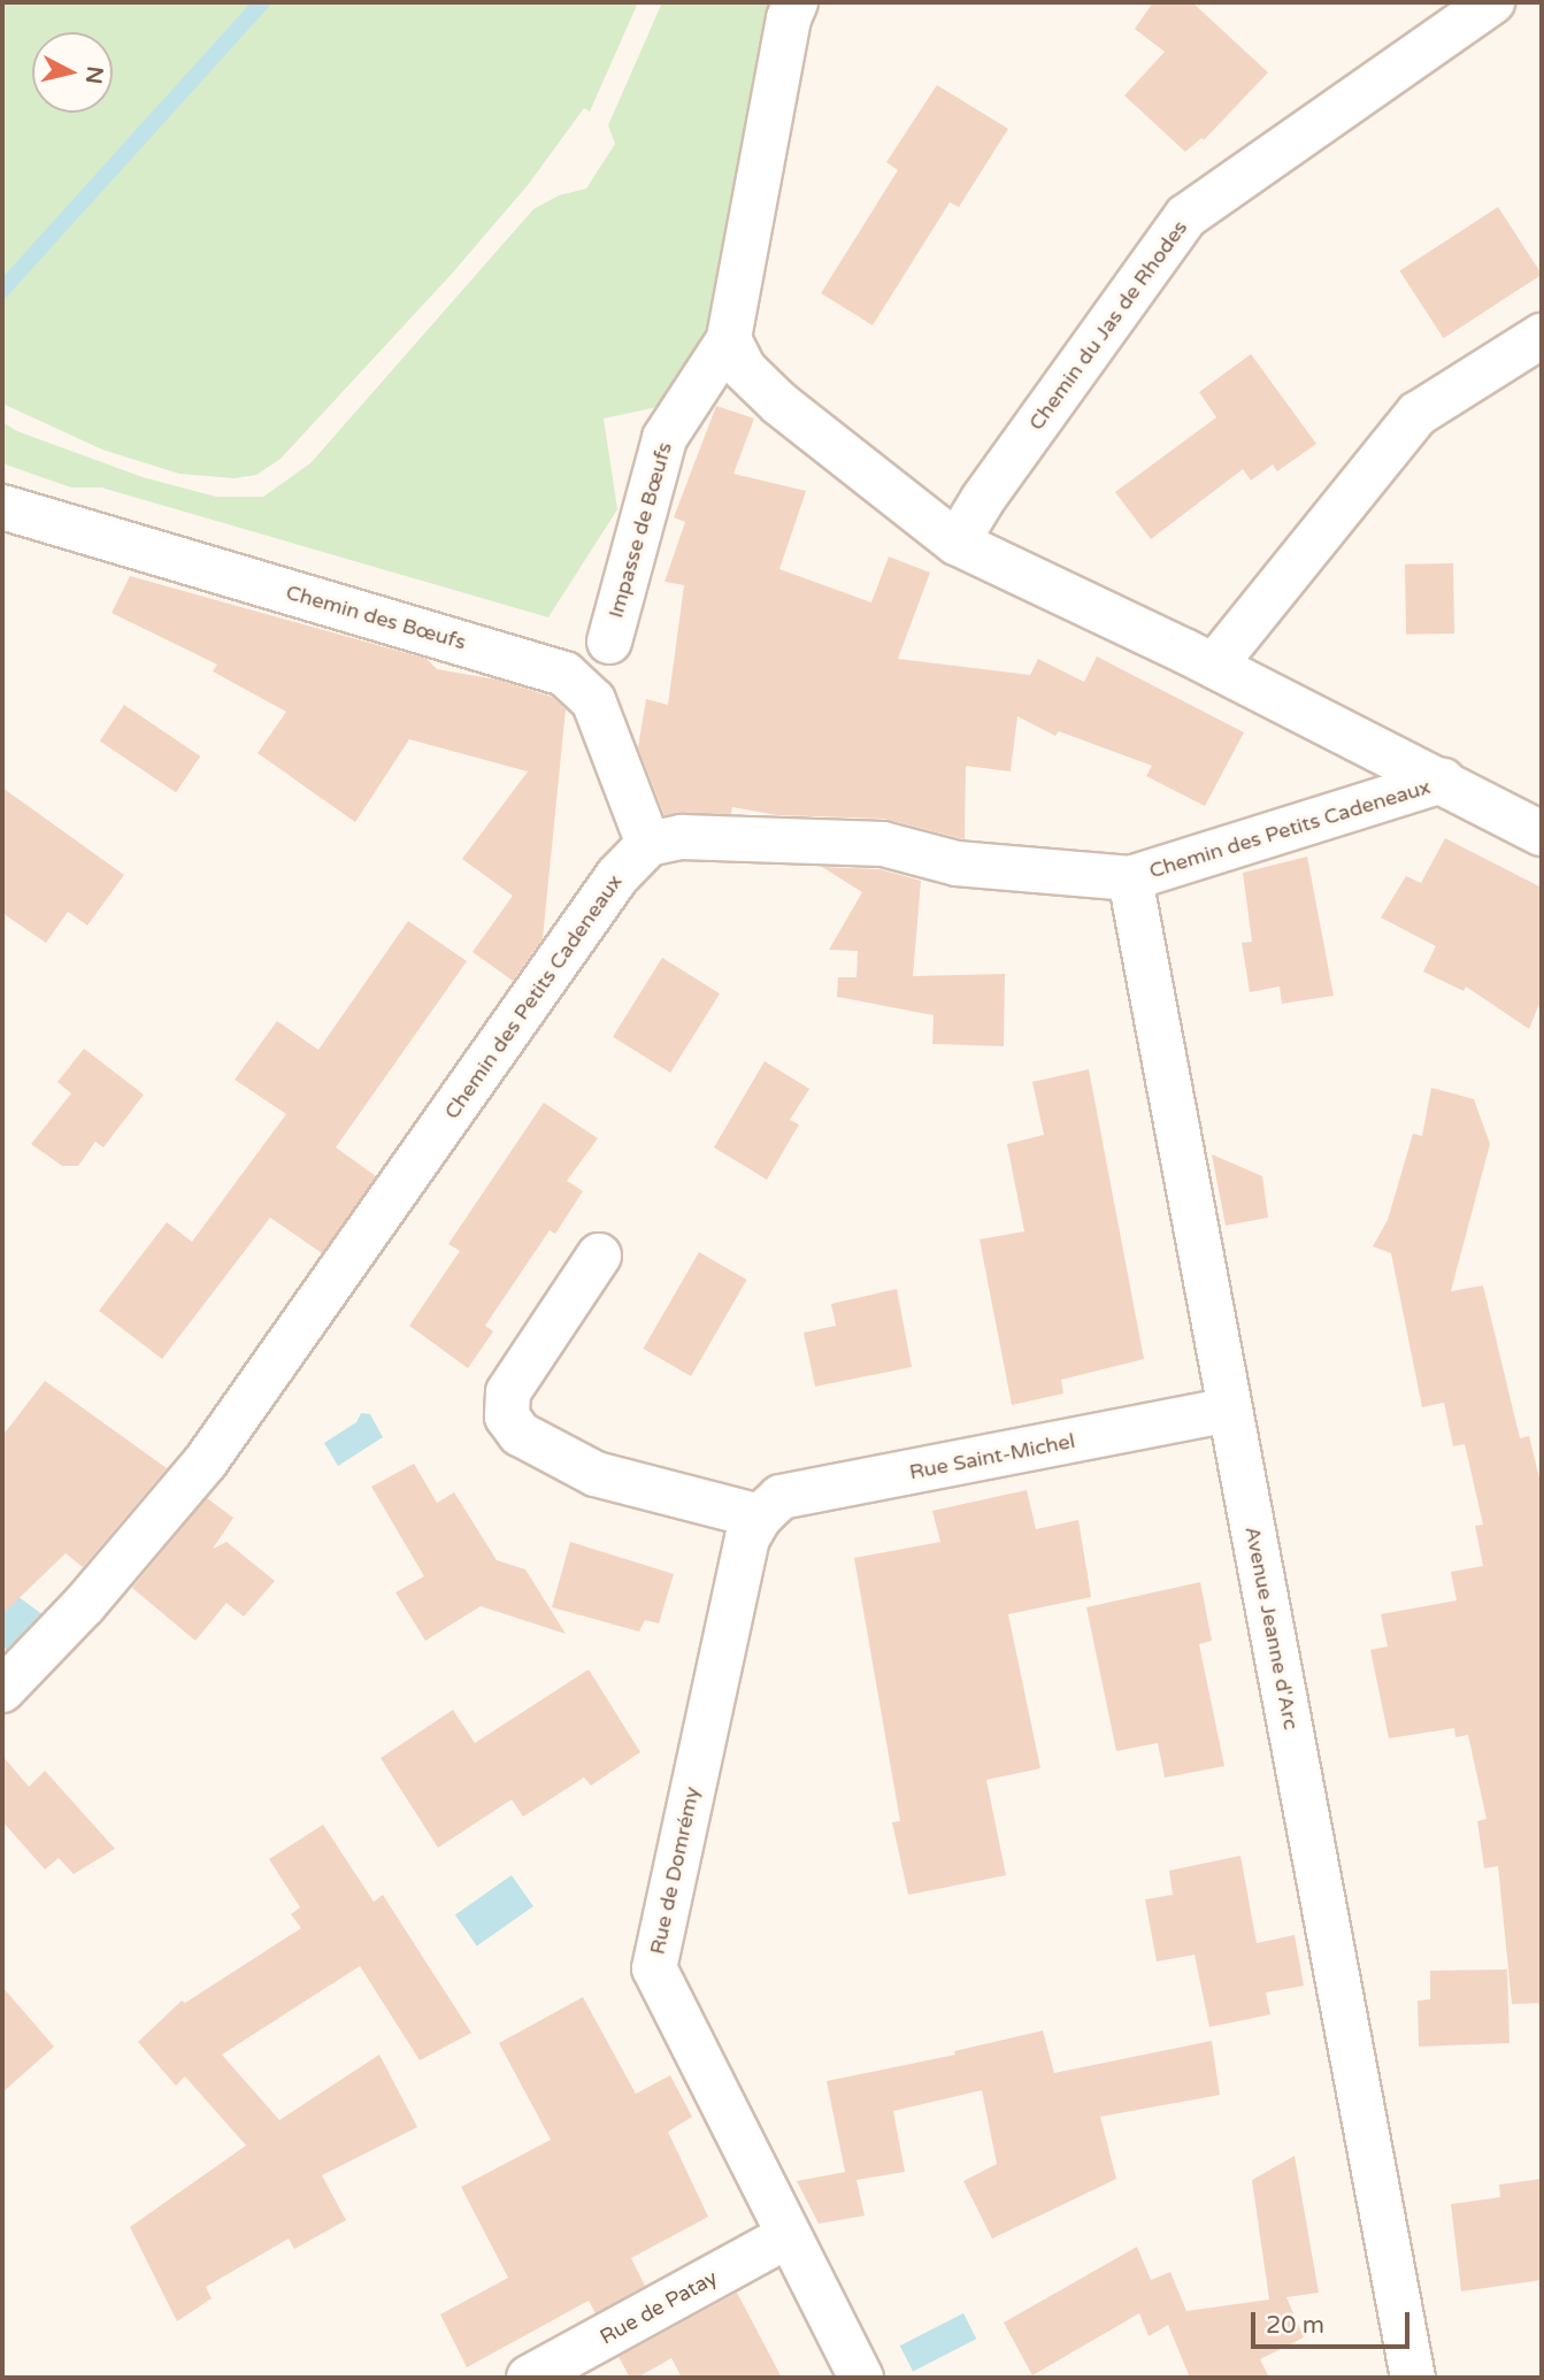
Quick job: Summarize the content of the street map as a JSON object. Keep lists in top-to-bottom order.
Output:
{
  "streets": {
    "street": [
      "Chemin du Jas de Rhodes",
      "Impasse de Bœufs",
      "Chemin des Bœufs",
      "Chemin des Petits Cadeneaux",
      "Rue Saint-Michel",
      "Avenue Jeanne d'Arc",
      "Rue de Domrémy",
      "Rue de Patay"
    ]
  },
  "crossings": [
    ["Chemin des Bœufs", "Chemin des Petits Cadeneaux"],
    ["Chemin des Petits Cadeneaux", "Avenue Jeanne d'Arc"],
    ["Rue Saint-Michel", "Avenue Jeanne d'Arc"],
    ["Rue Saint-Michel", "Rue de Domrémy"],
    ["Rue de Domrémy", "Rue de Patay"]
  ],
  "scale_bar": "20 m",
  "north": "right"
}
